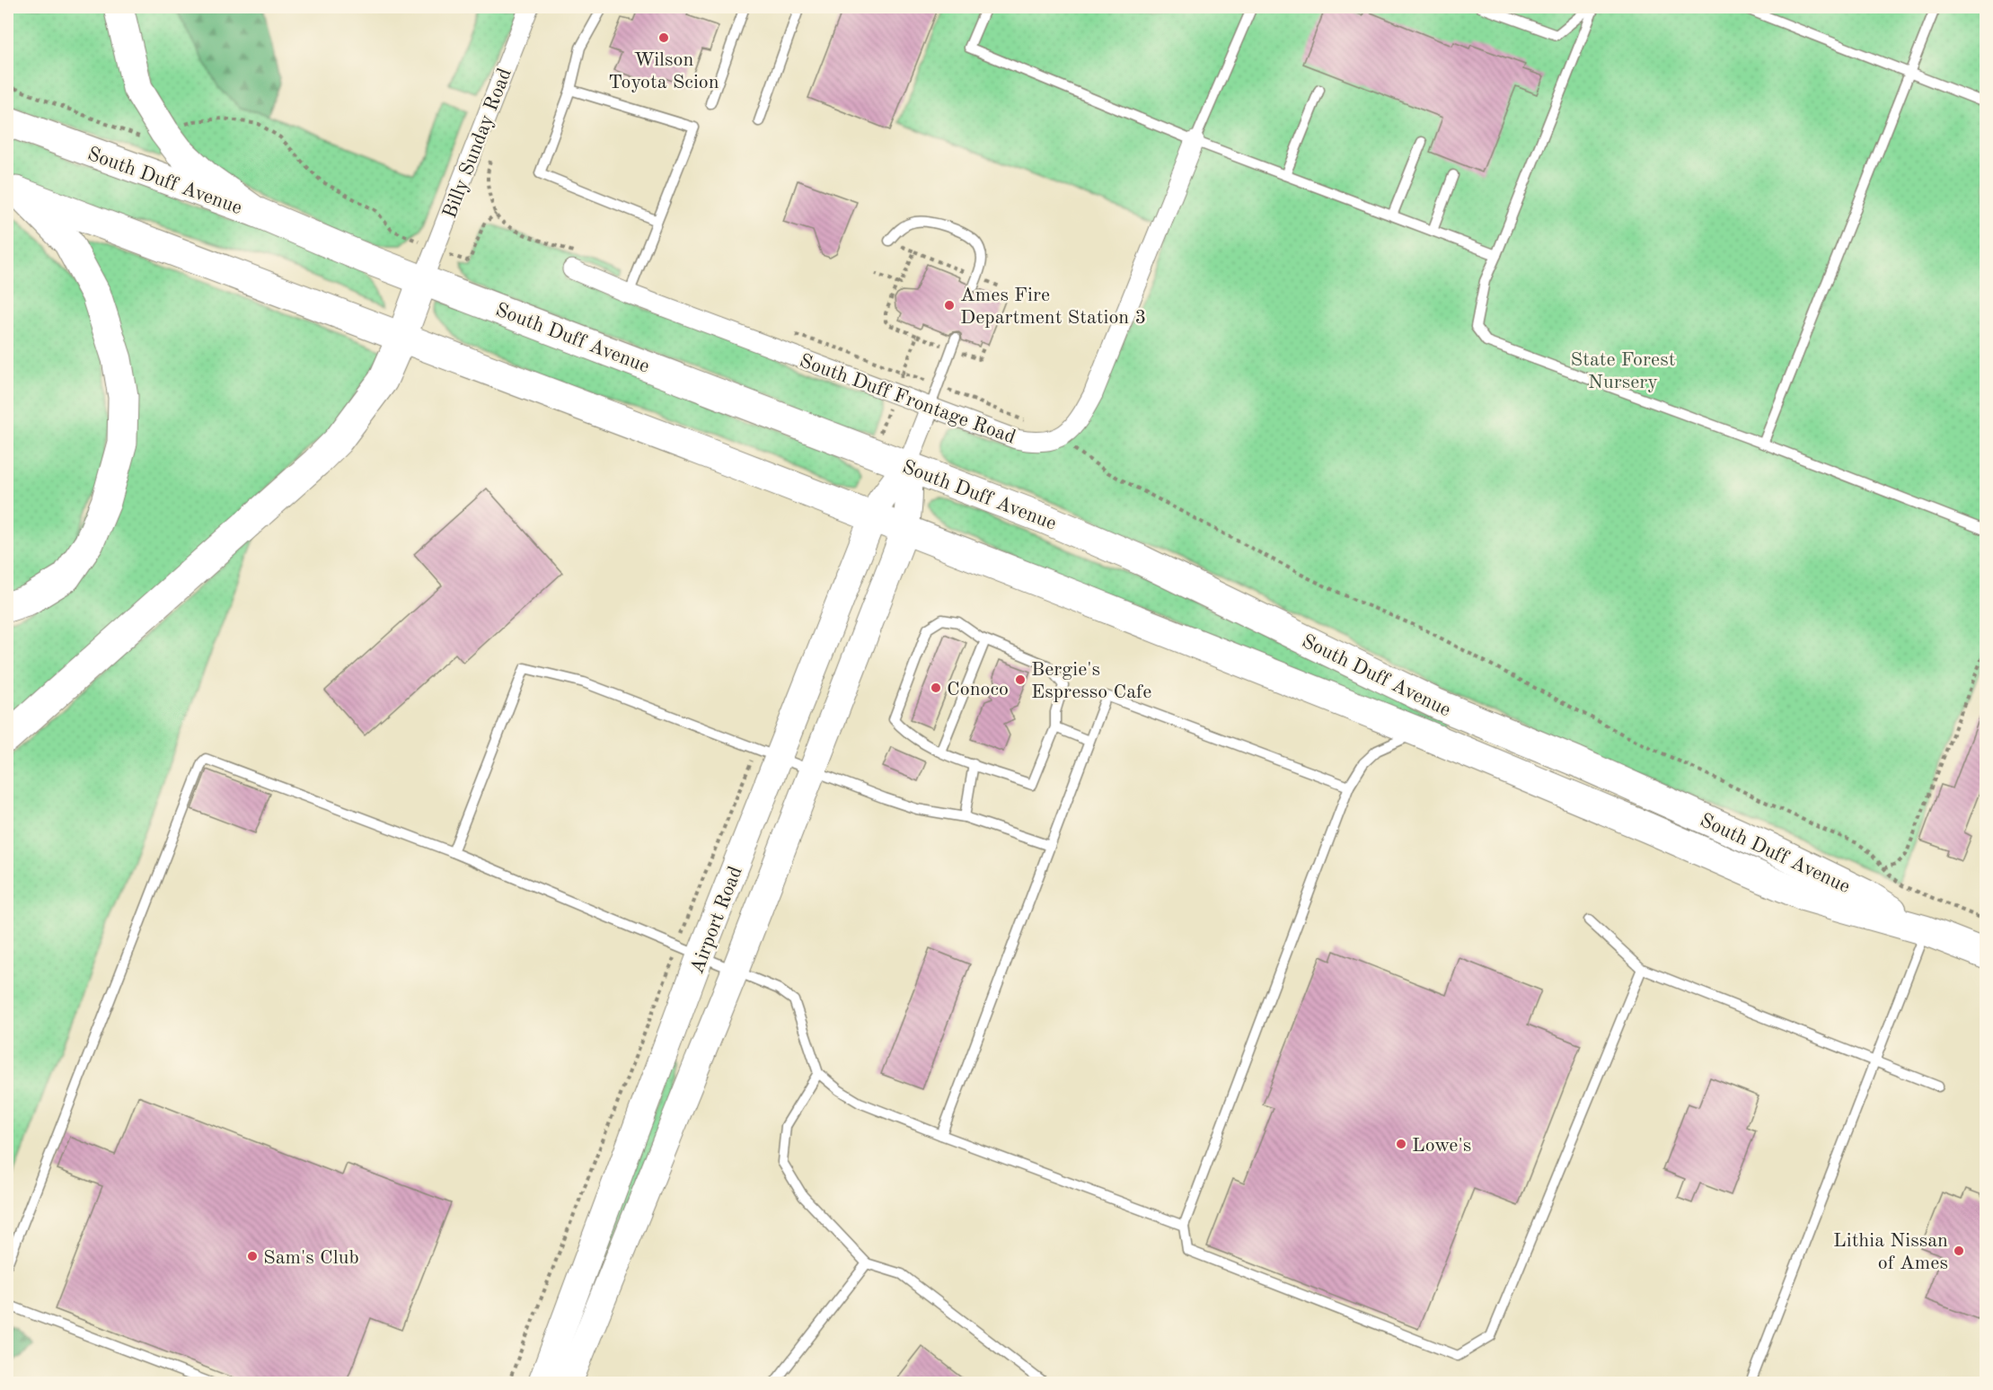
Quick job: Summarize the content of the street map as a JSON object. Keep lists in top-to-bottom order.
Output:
{
  "streets": {
    "main road": ["South Duff Avenue", "Airport Road"],
    "street": ["Billy Sunday Road", "South Duff Frontage Road"]
  },
  "crossings": [
    ["Billy Sunday Road", "South Duff Avenue"],
    ["South Duff Avenue", "Airport Road"],
    ["South Duff Frontage Road", "Airport Road"]
  ],
  "parks": ["State Forest Nursery"],
  "places": [
    "Wilson Toyota Scion",
    "Ames Fire Department Station 3",
    "Bergie's Espresso Cafe",
    "Conoco",
    "Lowe's",
    "Lithia Nissan of Ames",
    "Sam's Club"
  ]
}
